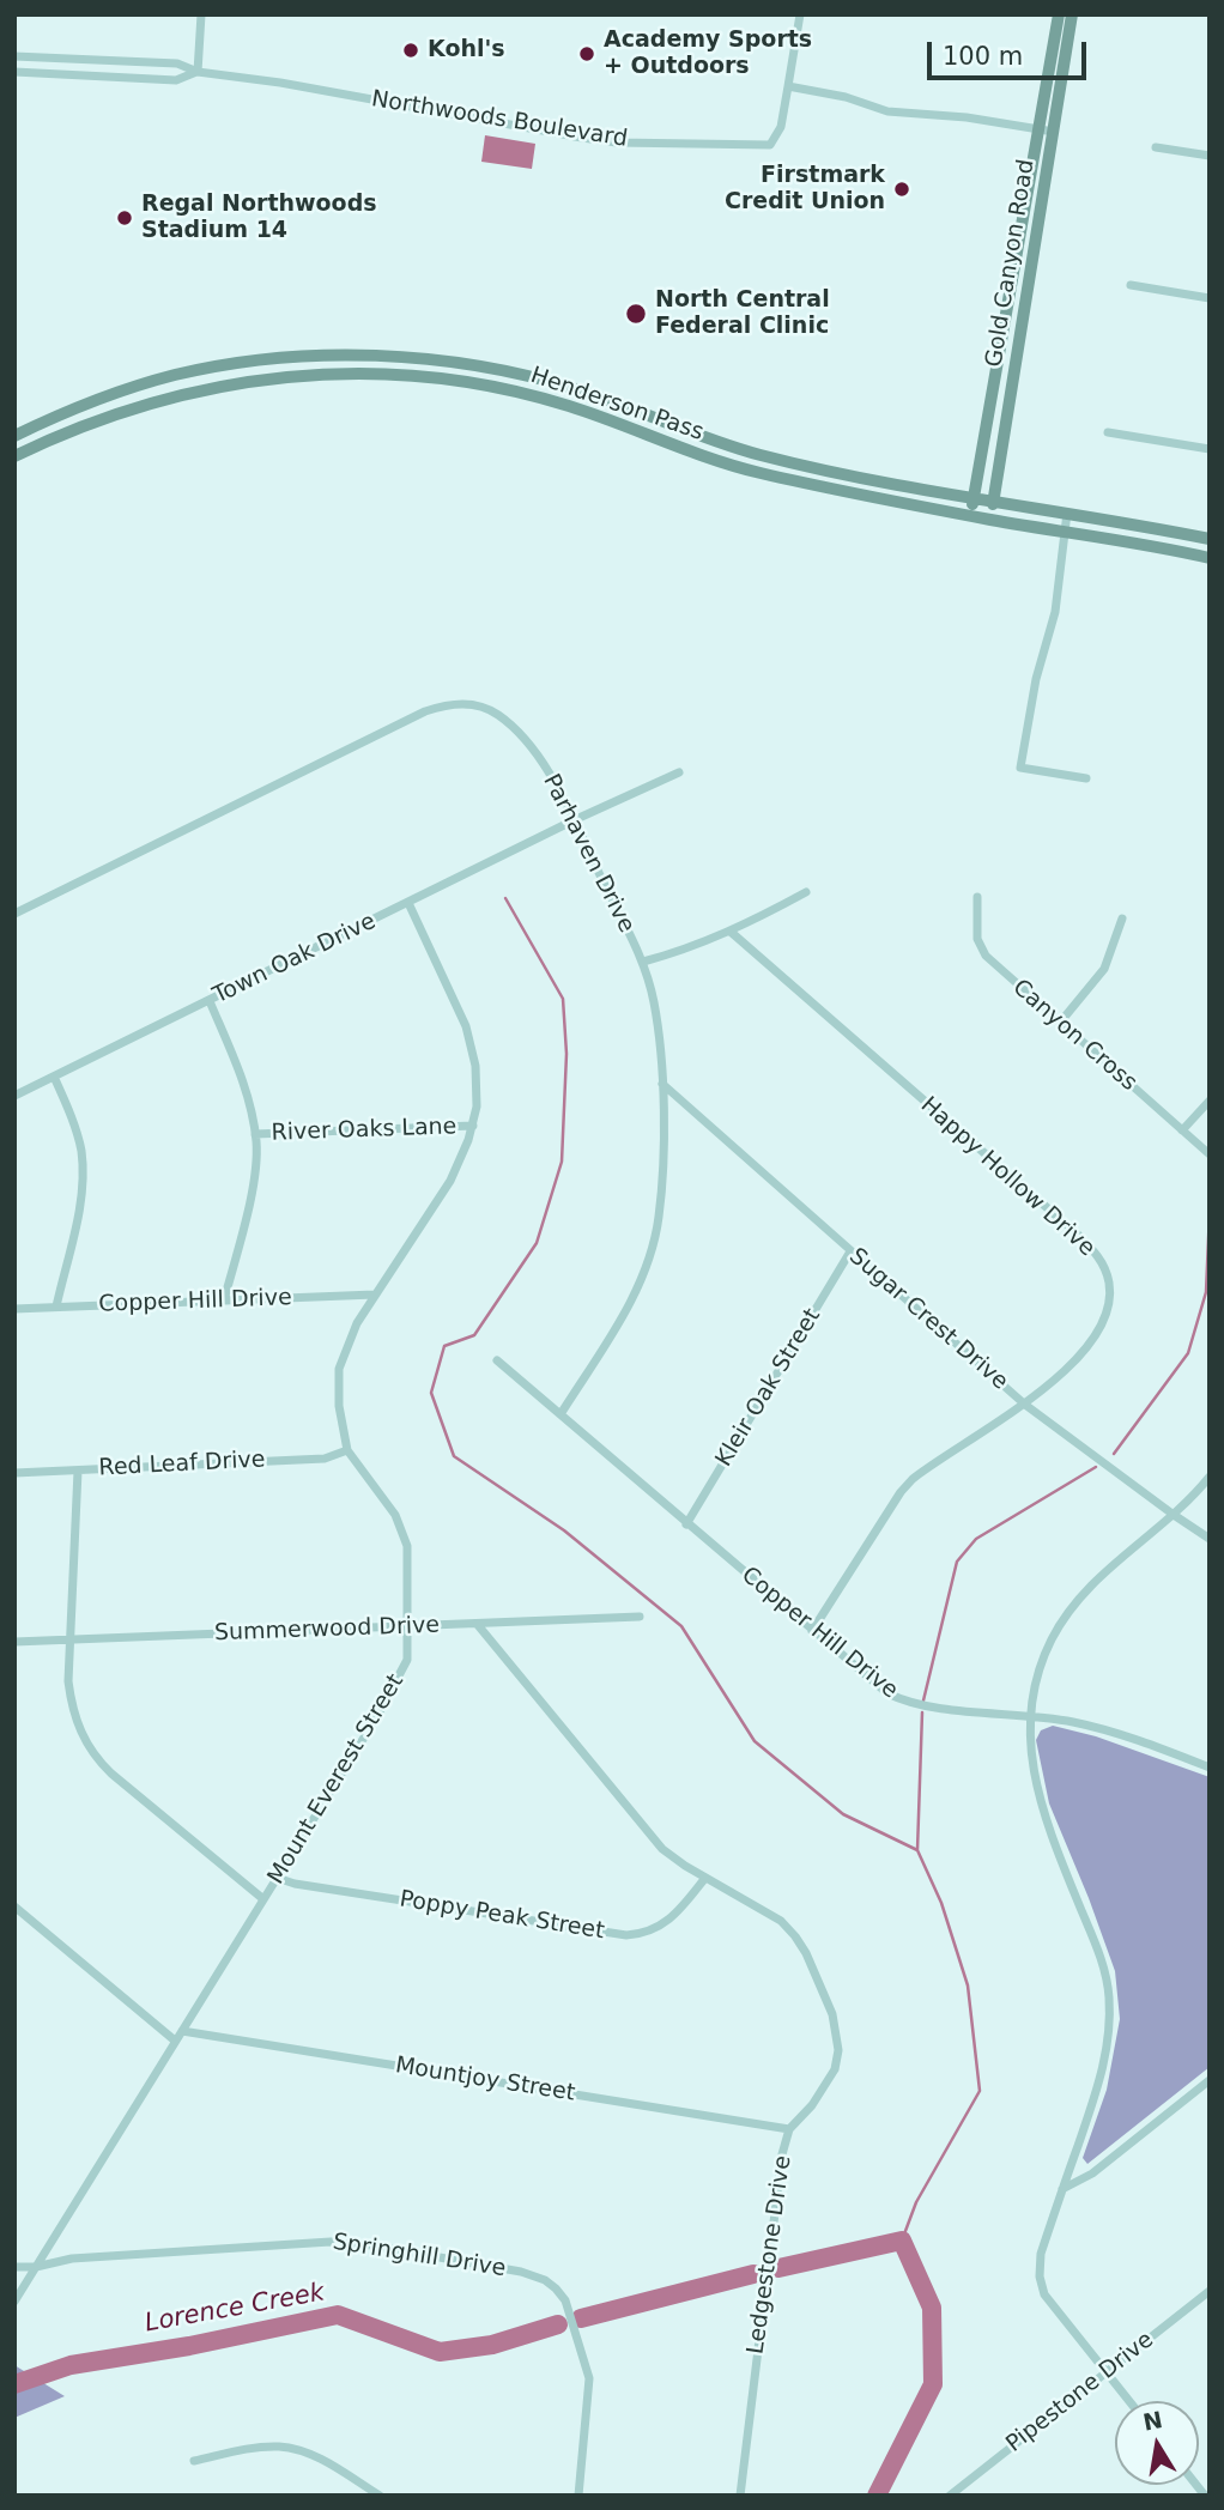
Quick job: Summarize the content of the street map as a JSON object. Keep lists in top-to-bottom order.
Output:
{
  "streets": {
    "street": [
      "Northwoods Boulevard",
      "Gold Canyon Road",
      "Henderson Pass",
      "Parhaven Drive",
      "Town Oak Drive",
      "Canyon Cross",
      "River Oaks Lane",
      "Happy Hollow Drive",
      "Copper Hill Drive",
      "Sugar Crest Drive",
      "Kleir Oak Street",
      "Red Leaf Drive",
      "Summerwood Drive",
      "Mount Everest Street",
      "Poppy Peak Street",
      "Mountjoy Street",
      "Ledgestone Drive",
      "Springhill Drive",
      "Pipestone Drive"
    ]
  },
  "crossings": [
    ["Gold Canyon Road", "Henderson Pass"],
    ["Parhaven Drive", "Town Oak Drive"],
    ["Parhaven Drive", "Copper Hill Drive"],
    ["Parhaven Drive", "Sugar Crest Drive"],
    ["Town Oak Drive", "Mount Everest Street"],
    ["River Oaks Lane", "Mount Everest Street"],
    ["Happy Hollow Drive", "Copper Hill Drive"],
    ["Happy Hollow Drive", "Sugar Crest Drive"],
    ["Copper Hill Drive", "Kleir Oak Street"],
    ["Copper Hill Drive", "Mount Everest Street"],
    ["Sugar Crest Drive", "Kleir Oak Street"],
    ["Red Leaf Drive", "Mount Everest Street"],
    ["Summerwood Drive", "Mount Everest Street"],
    ["Summerwood Drive", "Ledgestone Drive"],
    ["Mount Everest Street", "Poppy Peak Street"],
    ["Mount Everest Street", "Mountjoy Street"],
    ["Mount Everest Street", "Springhill Drive"],
    ["Poppy Peak Street", "Ledgestone Drive"],
    ["Mountjoy Street", "Ledgestone Drive"]
  ],
  "water": ["Lorence Creek"],
  "places": [
    "Kohl's",
    "Academy Sports + Outdoors",
    "Firstmark Credit Union",
    "Regal Northwoods Stadium 14",
    "North Central Federal Clinic"
  ],
  "scale_bar": "100 m",
  "north": "top"
}
